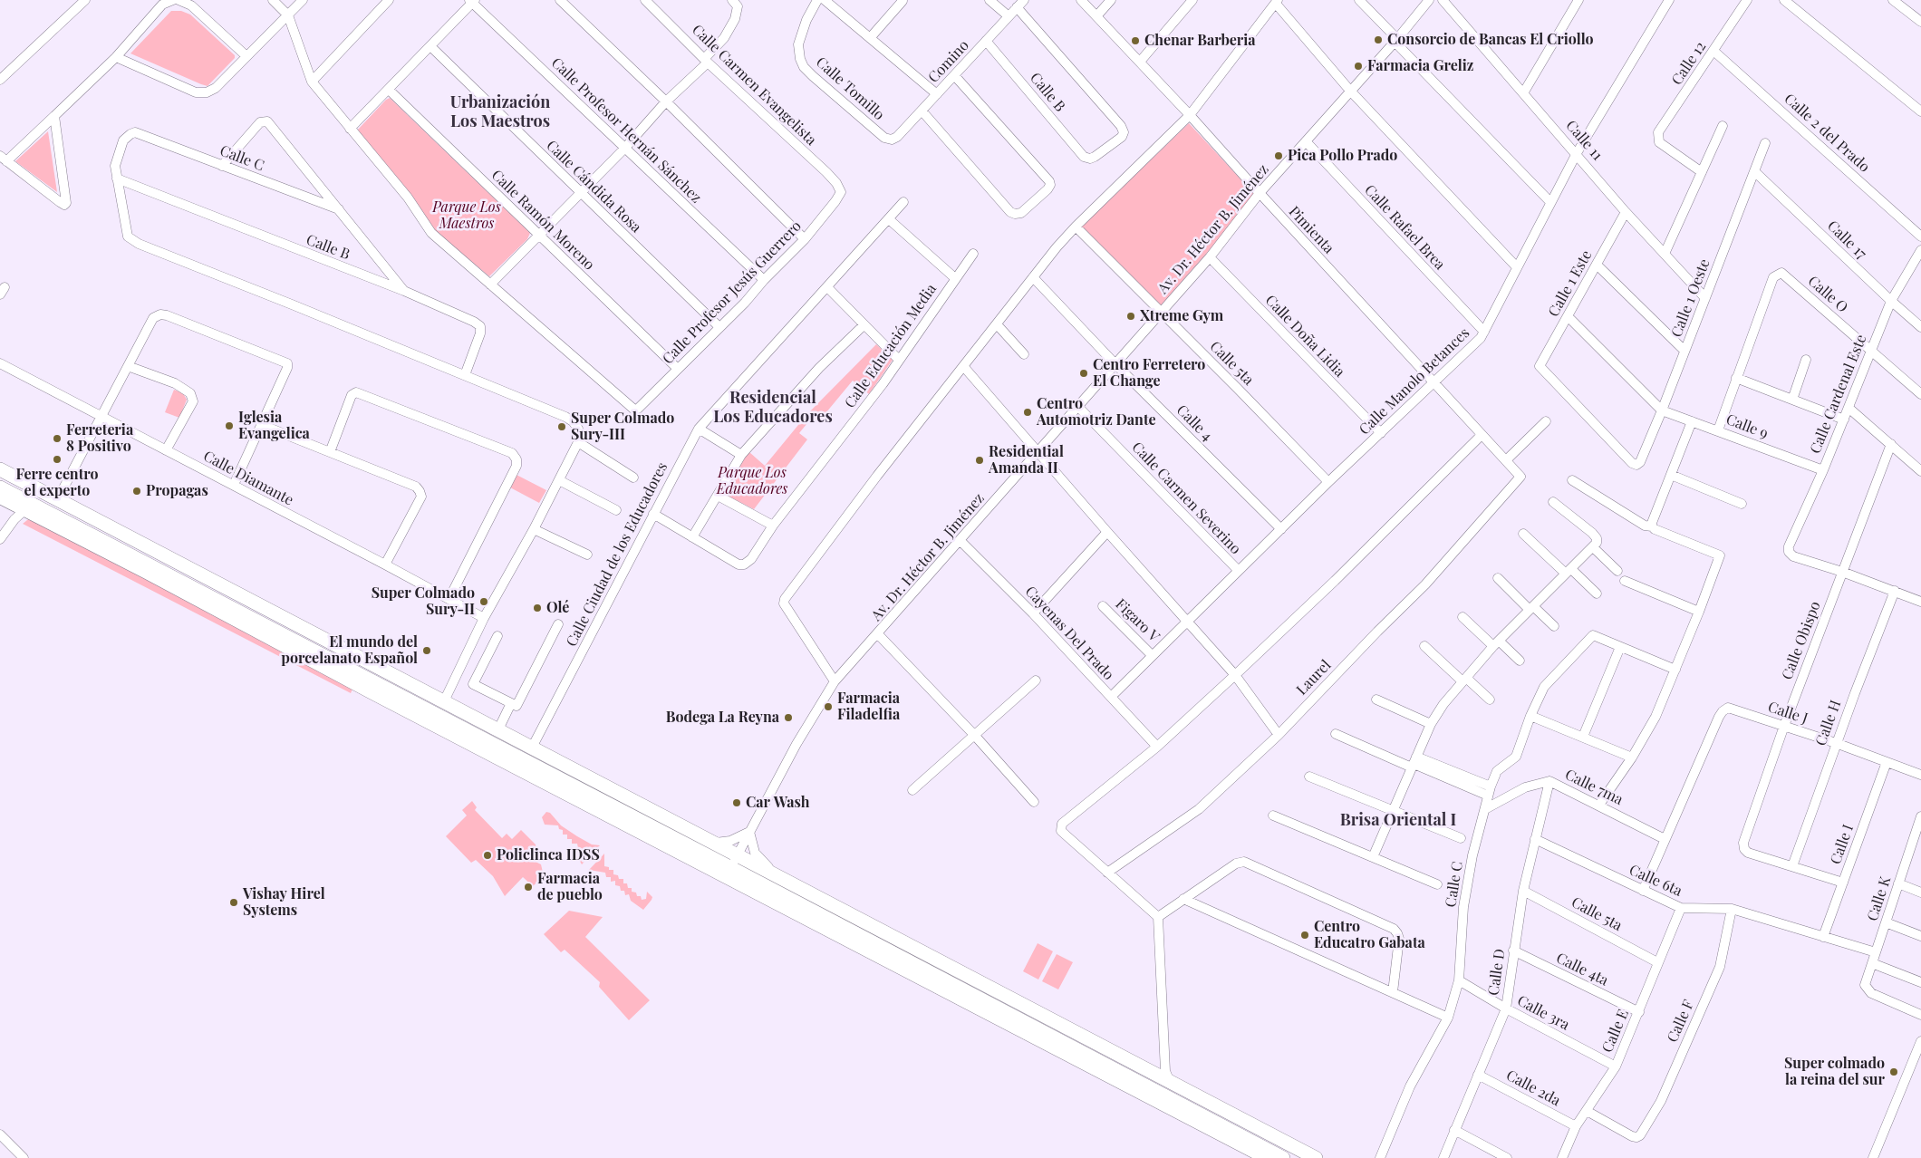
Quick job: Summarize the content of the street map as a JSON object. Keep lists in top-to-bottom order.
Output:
{
  "streets": {
    "street": [
      "Comino",
      "Calle 12",
      "Calle Carmen Evangelista",
      "Calle Tomillo",
      "Calle B",
      "Calle Profesor Hernán Sánchez",
      "Calle 2 del Prado",
      "Calle 11",
      "Calle C",
      "Calle Cándida Rosa",
      "Calle Ramón Moreno",
      "Calle Rafael Brea",
      "Av. Dr. Héctor B. Jiménez",
      "Pimienta",
      "Calle 17",
      "Calle 1 Este",
      "Calle Profesor Jesús Guerrero",
      "Calle O",
      "Calle 1 Oeste",
      "Calle Doña Lidia",
      "Calle Educación Media",
      "Calle 5ta",
      "Calle Manolo Betances",
      "Calle Cardenal Este",
      "Calle 4",
      "Calle 9",
      "Calle Diamante",
      "Calle Carmen Severino",
      "Calle Ciudad de los Educadores",
      "Figaro V",
      "Cayenas Del Prado",
      "Calle Obispo",
      "Laurel",
      "Calle J",
      "Calle H",
      "Calle 7ma",
      "Calle I",
      "Calle 6ta",
      "Calle K",
      "Calle 4ta",
      "Calle D",
      "Calle 3ra",
      "Calle F",
      "Calle E",
      "Calle 2da"
    ]
  },
  "crossings": [
    ["Comino", "Calle Tomillo"],
    ["Comino", "Calle B"],
    ["Calle 12", "Calle 2 del Prado"],
    ["Calle Carmen Evangelista", "Calle Profesor Jesús Guerrero"],
    ["Calle B", "Calle C"],
    ["Calle Profesor Hernán Sánchez", "Calle Profesor Jesús Guerrero"],
    ["Calle 11", "Calle 1 Este"],
    ["Calle 11", "Calle 1 Oeste"],
    ["Calle 11", "Calle Manolo Betances"],
    ["Calle C", "Calle 7ma"],
    ["Calle C", "Calle 3ra"],
    ["Calle Cándida Rosa", "Calle Profesor Jesús Guerrero"],
    ["Calle Ramón Moreno", "Calle Profesor Jesús Guerrero"],
    ["Calle Rafael Brea", "Av. Dr. Héctor B. Jiménez"],
    ["Calle Rafael Brea", "Calle Manolo Betances"],
    ["Av. Dr. Héctor B. Jiménez", "Pimienta"],
    ["Av. Dr. Héctor B. Jiménez", "Calle Doña Lidia"],
    ["Av. Dr. Héctor B. Jiménez", "Calle 5ta"],
    ["Av. Dr. Héctor B. Jiménez", "Calle 4"],
    ["Av. Dr. Héctor B. Jiménez", "Calle Carmen Severino"],
    ["Av. Dr. Héctor B. Jiménez", "Cayenas Del Prado"],
    ["Pimienta", "Calle Manolo Betances"],
    ["Pimienta", "Laurel"],
    ["Calle 17", "Calle 1 Oeste"],
    ["Calle 17", "Calle Cardenal Este"],
    ["Calle 1 Este", "Calle 1 Oeste"],
    ["Calle O", "Calle Cardenal Este"],
    ["Calle 1 Oeste", "Calle 9"],
    ["Calle Doña Lidia", "Calle Manolo Betances"],
    ["Calle Educación Media", "Calle Ciudad de los Educadores"],
    ["Calle 5ta", "Calle Manolo Betances"],
    ["Calle 5ta", "Calle D"],
    ["Calle 5ta", "Calle E"],
    ["Calle Manolo Betances", "Calle 4"],
    ["Calle Manolo Betances", "Calle Carmen Severino"],
    ["Calle Manolo Betances", "Figaro V"],
    ["Calle Manolo Betances", "Cayenas Del Prado"],
    ["Calle Cardenal Este", "Calle 9"],
    ["Calle Cardenal Este", "Calle Obispo"],
    ["Calle Obispo", "Calle J"],
    ["Calle Obispo", "Calle H"],
    ["Calle J", "Calle H"],
    ["Calle J", "Calle 7ma"],
    ["Calle J", "Calle I"],
    ["Calle 7ma", "Calle D"],
    ["Calle I", "Calle 6ta"],
    ["Calle 6ta", "Calle K"],
    ["Calle 6ta", "Calle D"],
    ["Calle 6ta", "Calle F"],
    ["Calle 6ta", "Calle E"],
    ["Calle 4ta", "Calle D"],
    ["Calle 4ta", "Calle E"],
    ["Calle D", "Calle 3ra"],
    ["Calle D", "Calle 2da"],
    ["Calle 3ra", "Calle E"],
    ["Calle F", "Calle E"],
    ["Calle E", "Calle 2da"]
  ],
  "districts": ["Urbanización Los Maestros", "Residencial Los Educadores", "Brisa Oriental I"],
  "parks": ["Parque Los Maestros", "Parque Los Educadores"],
  "places": [
    "Consorcio de Bancas El Criollo",
    "Chenar Barberia",
    "Farmacia Greliz",
    "Pica Pollo Prado",
    "Xtreme Gym",
    "Centro Ferretero El Change",
    "Centro Automotriz Dante",
    "Iglesia Evangelica",
    "Super Colmado Sury-III",
    "Ferreteria 8 Positivo",
    "Ferre centro el experto",
    "Residential Amanda II",
    "Propagas",
    "Super Colmado Sury-II",
    "Olé",
    "El mundo del porcelanato Español",
    "Farmacia Filadelfia",
    "Bodega La Reyna",
    "Car Wash",
    "Policlinca IDSS",
    "Farmacia de pueblo",
    "Vishay Hirel Systems",
    "Centro Educatro Gabata",
    "Super colmado la reina del sur"
  ]
}
